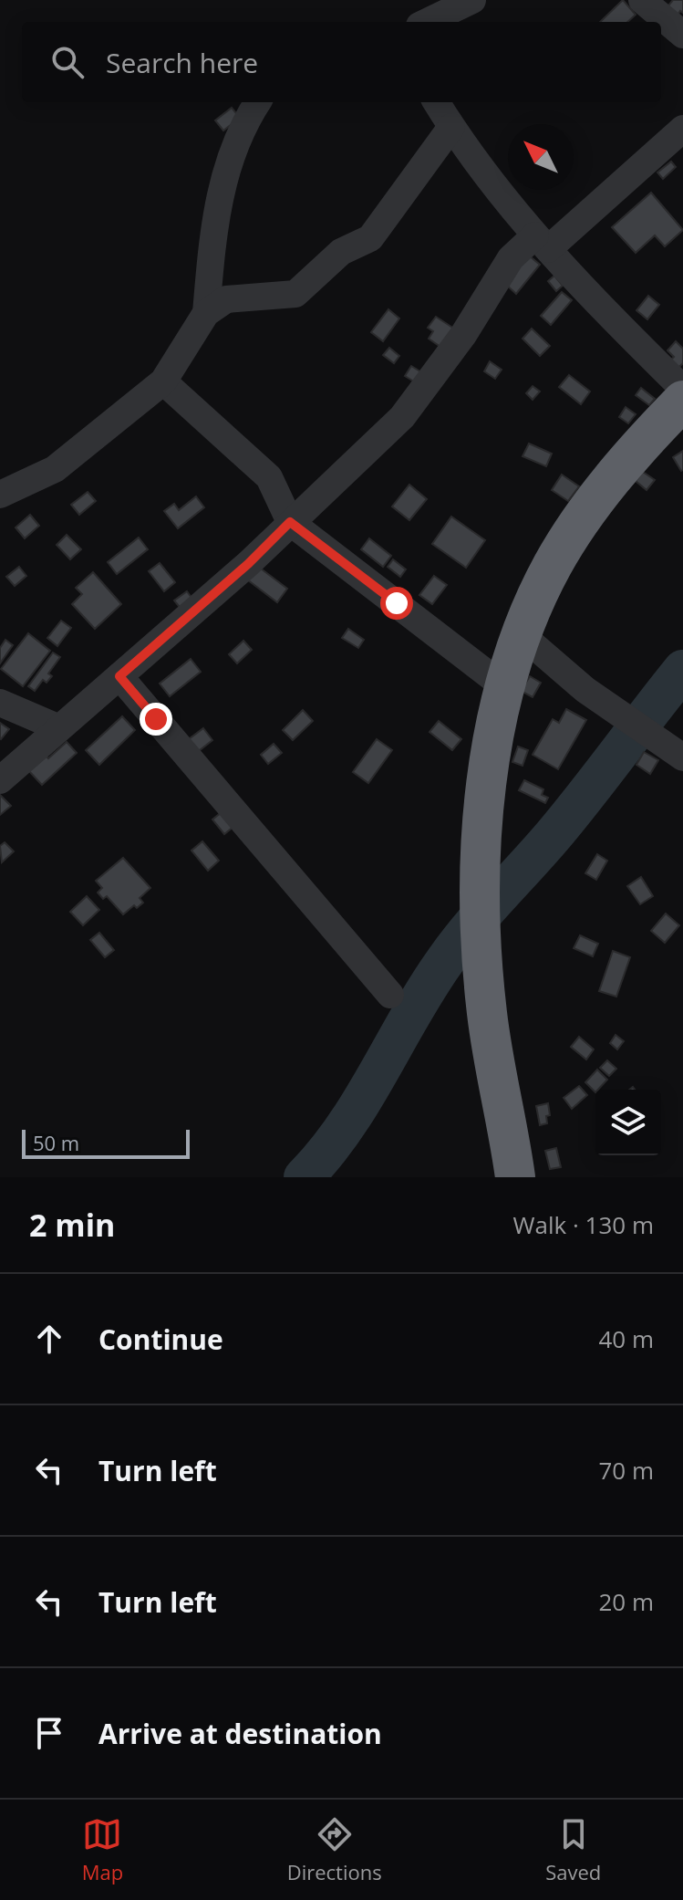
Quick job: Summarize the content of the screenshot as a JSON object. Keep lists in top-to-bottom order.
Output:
{
  "scale_bar": "50 m",
  "north": "top left",
  "page": {
    "search": "Search here",
    "scale": "50 m",
    "heading": ["2 min", "Walk · 130 m"],
    "list": [
      ["Continue", "40 m"],
      ["Turn left", "70 m"],
      ["Turn left", "20 m"],
      "Arrive at destination"
    ],
    "nav": ["Map", "Directions", "Saved"]
  }
}
